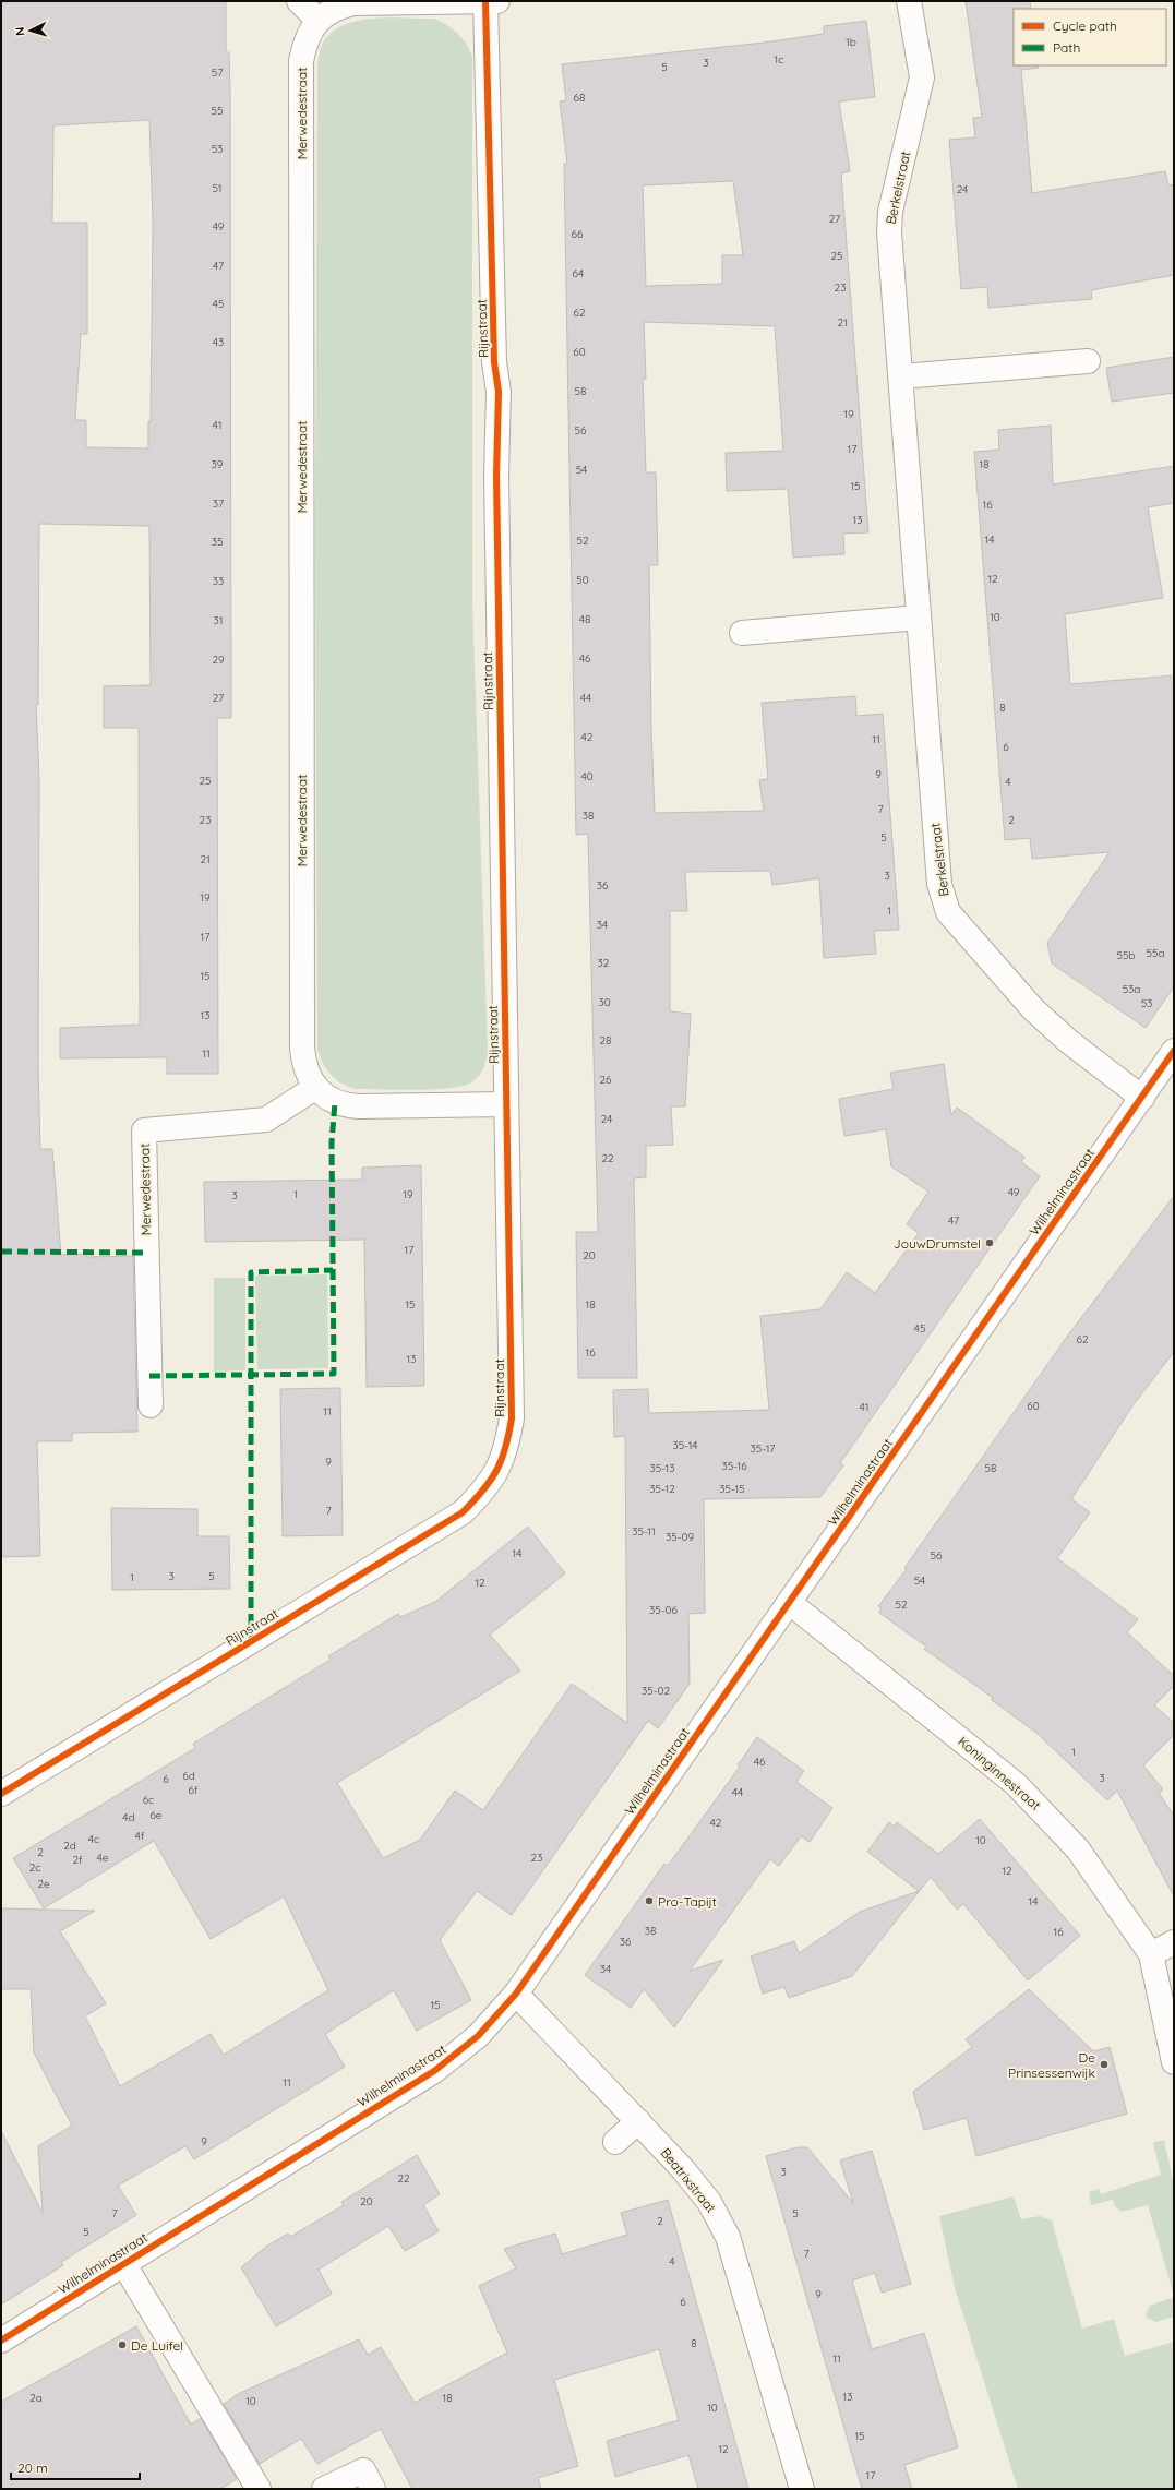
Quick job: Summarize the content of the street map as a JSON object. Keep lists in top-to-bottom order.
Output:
{
  "streets": {
    "street": [
      "Merwedestraat",
      "Berkelstraat",
      "Rijnstraat",
      "Wilhelminastraat",
      "Koninginnestraat",
      "Beatrixstraat"
    ]
  },
  "crossings": [
    ["Merwedestraat", "Rijnstraat"],
    ["Berkelstraat", "Wilhelminastraat"],
    ["Wilhelminastraat", "Koninginnestraat"],
    ["Wilhelminastraat", "Beatrixstraat"]
  ],
  "places": [
    "JouwDrumstel",
    "Pro-Tapijt",
    "De Prinsessenwijk",
    "De Luifel"
  ],
  "house_numbers": [
    "1b",
    "1c",
    "3",
    "5",
    "57",
    "68",
    "55",
    "53",
    "51",
    "24",
    "27",
    "49",
    "66",
    "25",
    "47",
    "64",
    "23",
    "45",
    "62",
    "21",
    "43",
    "60",
    "58",
    "19",
    "41",
    "56",
    "17",
    "39",
    "18",
    "54",
    "15",
    "37",
    "16",
    "13",
    "14",
    "52",
    "35",
    "12",
    "50",
    "33",
    "10",
    "48",
    "31",
    "46",
    "29",
    "27",
    "44",
    "8",
    "42",
    "11",
    "6",
    "9",
    "40",
    "25",
    "4",
    "7",
    "38",
    "23",
    "2",
    "5",
    "21",
    "3",
    "36",
    "19",
    "1",
    "34",
    "17",
    "55a",
    "55b",
    "32",
    "15",
    "53a",
    "30",
    "53",
    "13",
    "28",
    "11",
    "26",
    "24",
    "22",
    "49",
    "1",
    "19",
    "3",
    "47",
    "17",
    "20",
    "15",
    "18",
    "45",
    "62",
    "16",
    "13",
    "60",
    "41",
    "11",
    "35-14",
    "35-17",
    "9",
    "35-16",
    "35-13",
    "58",
    "35-12",
    "35-15",
    "7",
    "35-11",
    "35-09",
    "14",
    "56",
    "3",
    "5",
    "1",
    "54",
    "12",
    "52",
    "35-06",
    "35-02",
    "1",
    "46",
    "6d",
    "3",
    "6",
    "6f",
    "44",
    "6c",
    "6e",
    "4d",
    "42",
    "4f",
    "4c",
    "10",
    "2d",
    "2",
    "4e",
    "23",
    "2f",
    "2c",
    "12",
    "2e",
    "14",
    "38",
    "16",
    "36",
    "34",
    "15",
    "11",
    "9",
    "3",
    "22",
    "20",
    "7",
    "5",
    "2",
    "5",
    "7",
    "4",
    "9",
    "6",
    "8",
    "11",
    "13",
    "2a",
    "18",
    "10",
    "10",
    "15",
    "12",
    "17"
  ],
  "legend": ["Cycle path", "Path"],
  "scale_bar": "20 m",
  "north": "left"
}
